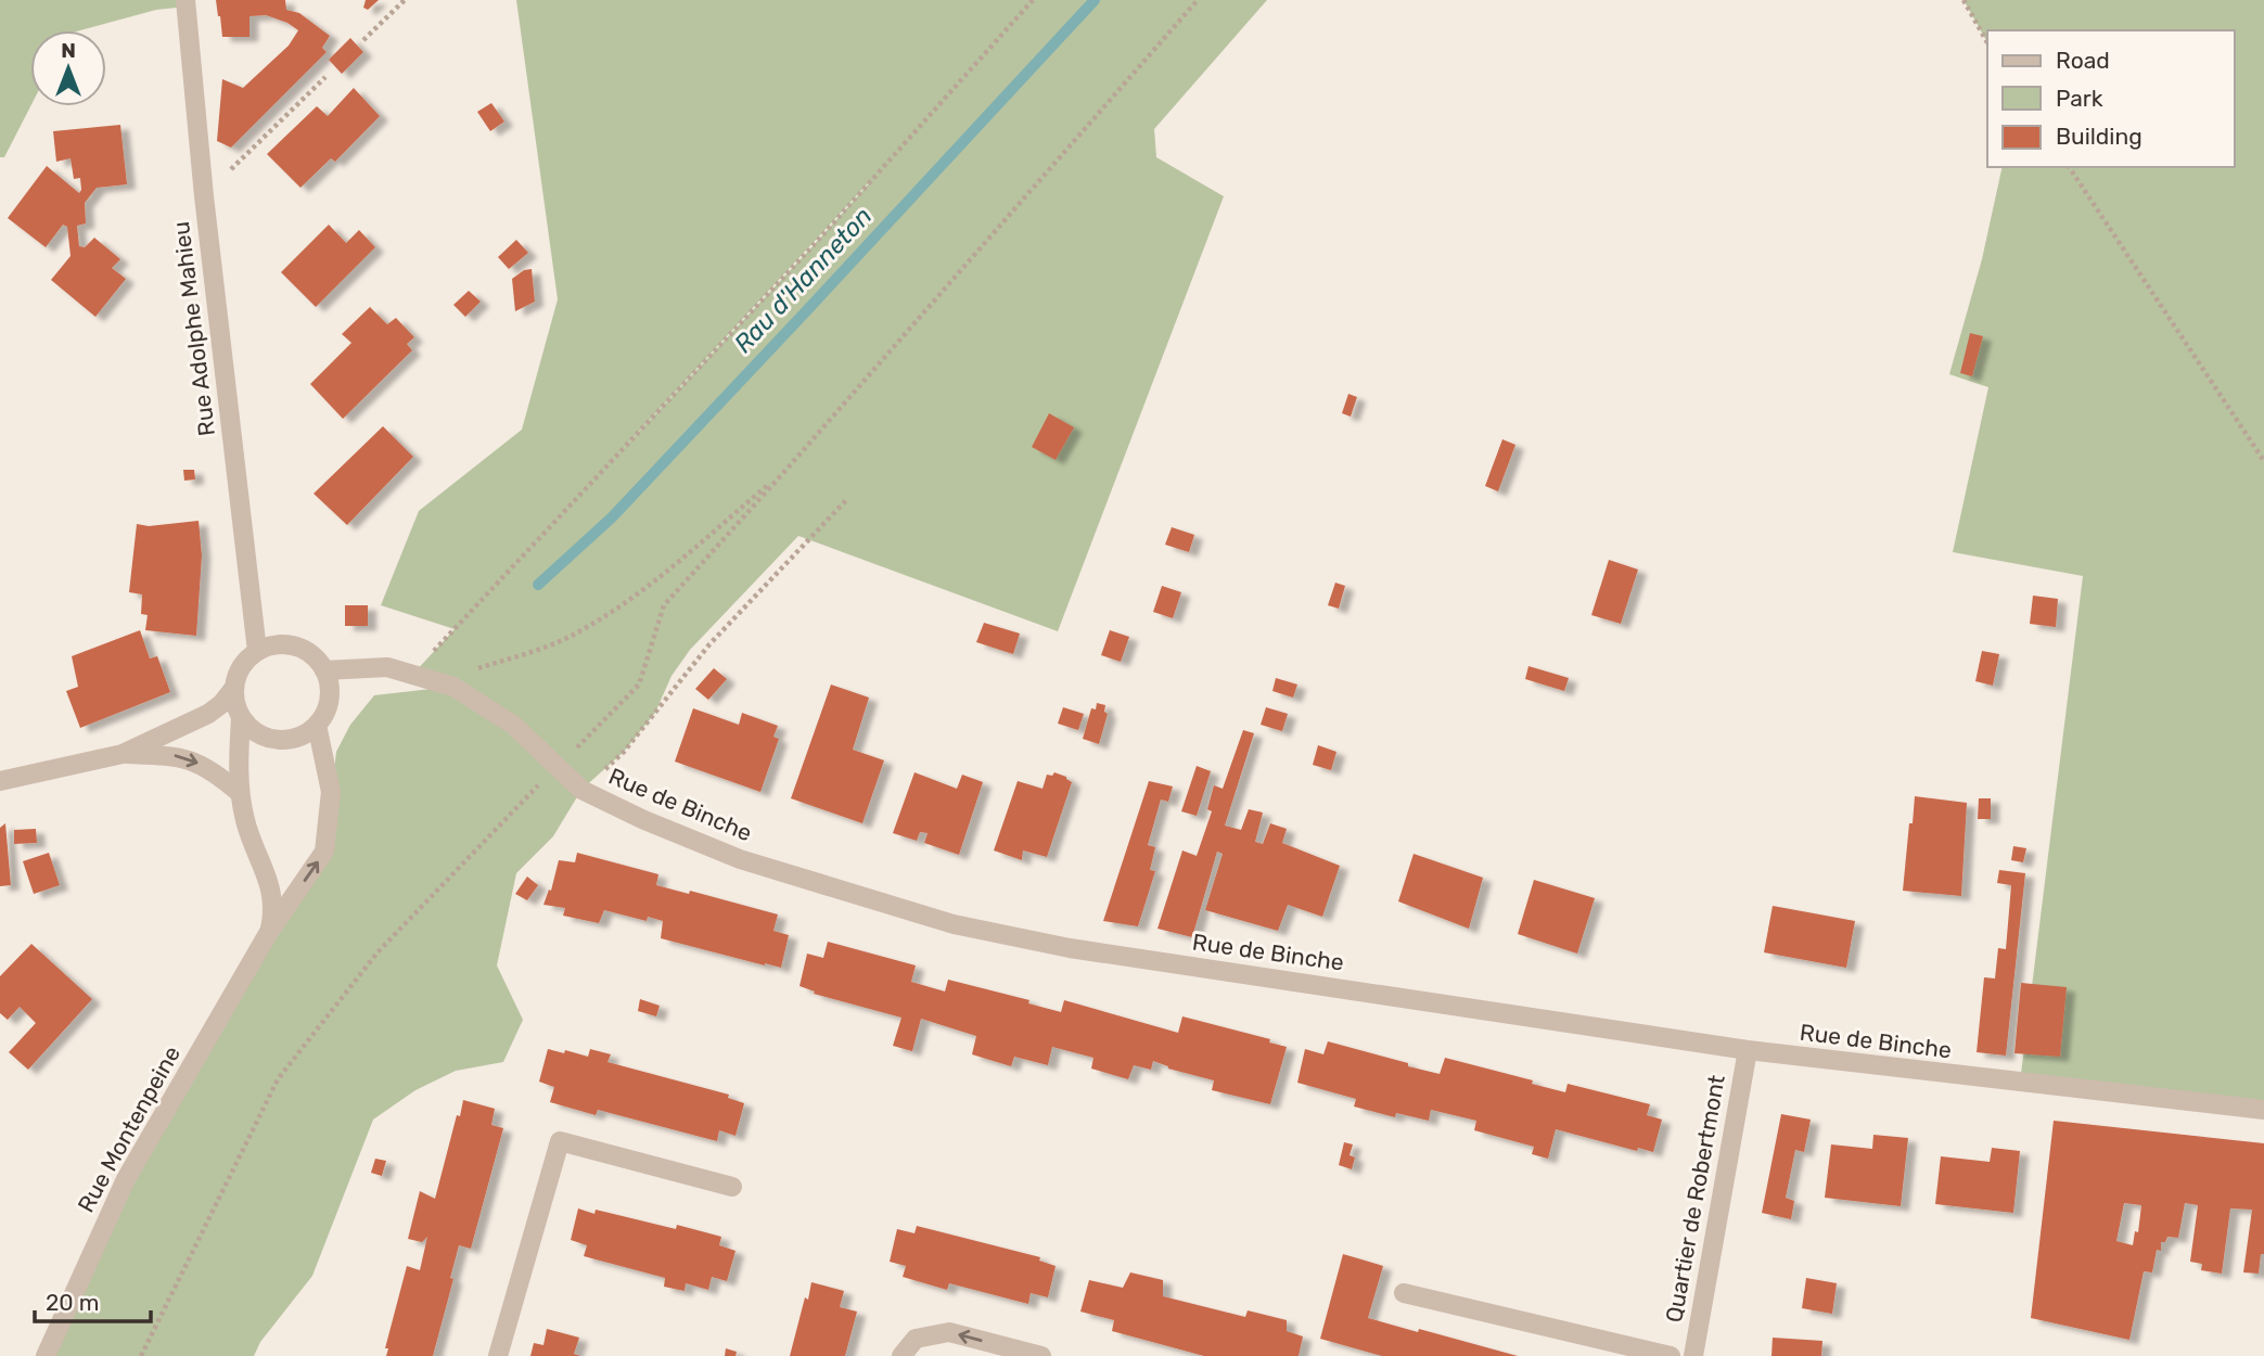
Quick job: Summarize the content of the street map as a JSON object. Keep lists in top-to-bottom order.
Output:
{
  "streets": {
    "street": [
      "Rue Adolphe Mahieu",
      "Rue de Binche",
      "Rue Montenpeine",
      "Quartier de Robertmont"
    ]
  },
  "crossings": [
    ["Rue Adolphe Mahieu", "Rue de Binche"],
    ["Rue Adolphe Mahieu", "Rue Montenpeine"],
    ["Rue de Binche", "Rue Montenpeine"],
    ["Rue de Binche", "Quartier de Robertmont"]
  ],
  "water": ["Rau d'Hanneton"],
  "legend": ["Road", "Park", "Building"],
  "scale_bar": "20 m",
  "north": "top"
}
